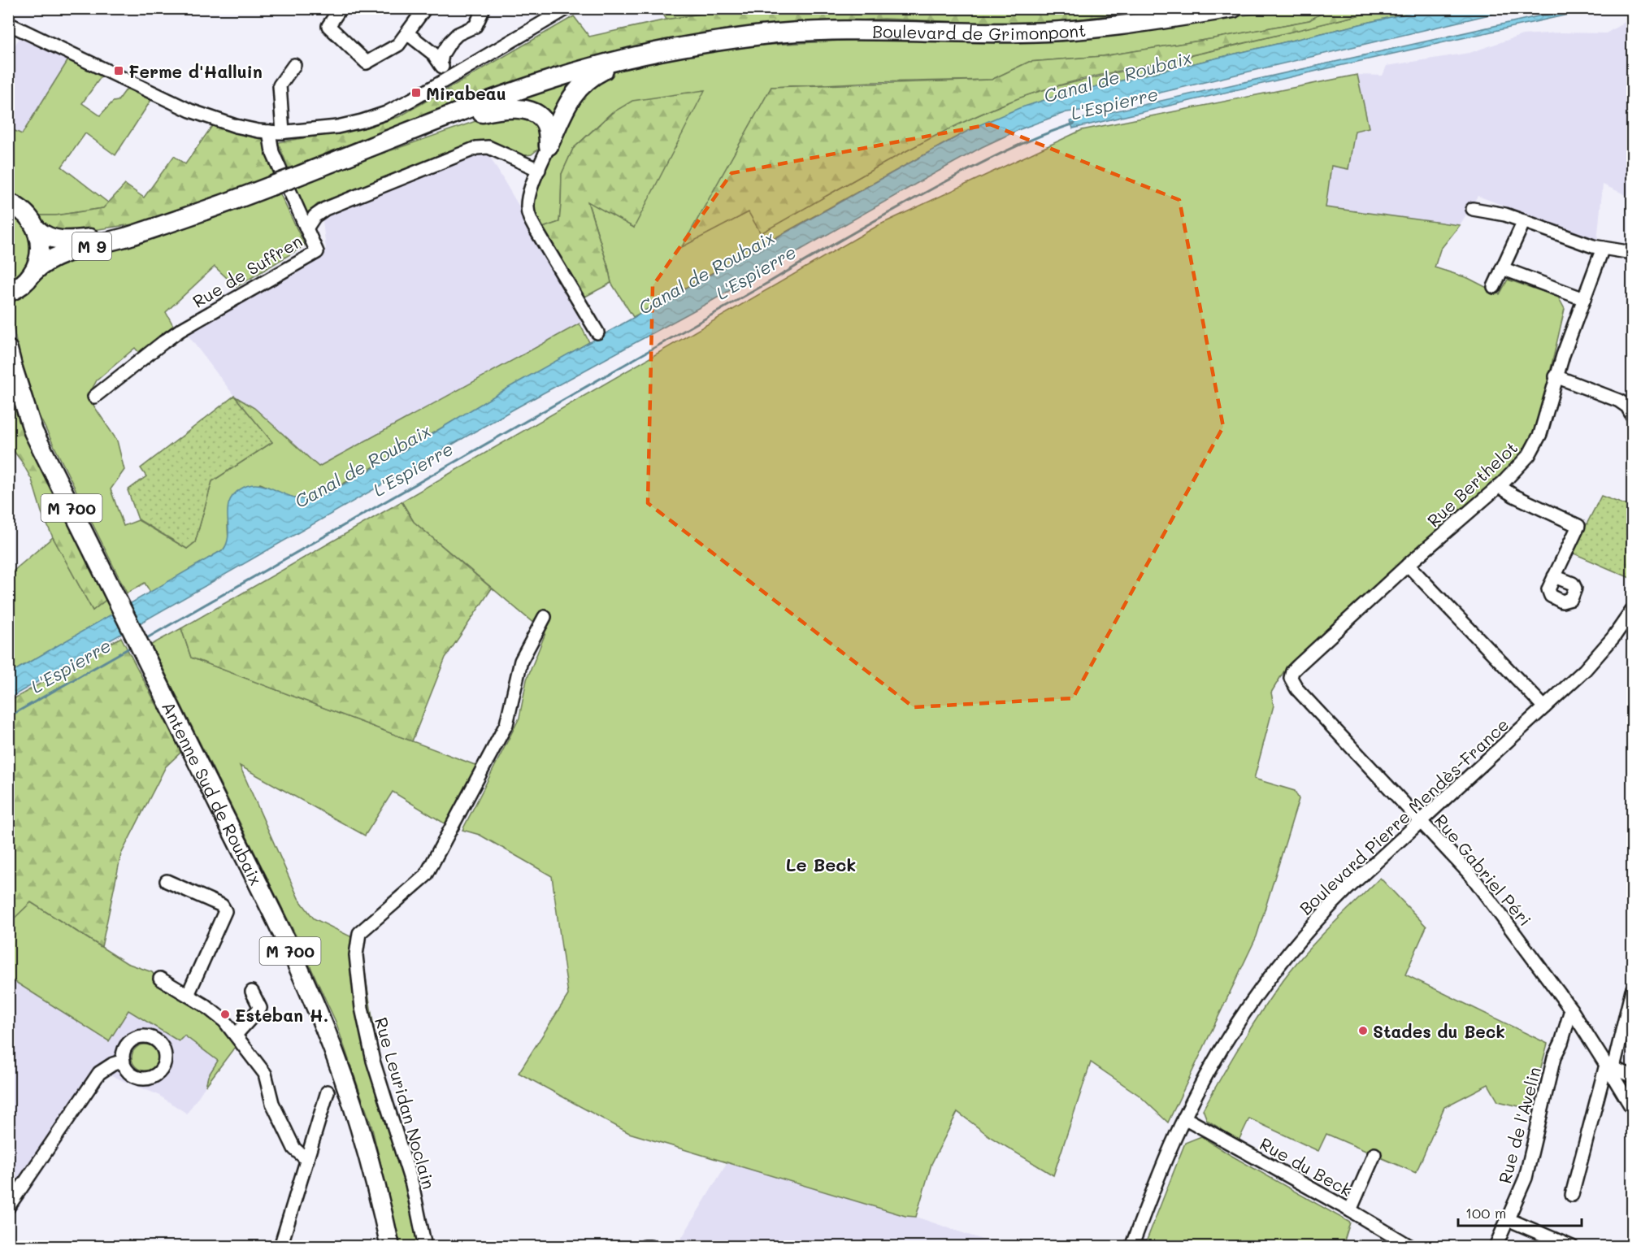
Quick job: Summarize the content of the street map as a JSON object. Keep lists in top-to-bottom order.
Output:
{
  "streets": {
    "highway": [
      "Boulevard de Grimonpont",
      "M 9",
      "M 700",
      "Antenne Sud de Roubaix"
    ],
    "street": [
      "Rue de Suffren",
      "Rue Berthelot",
      "Boulevard Pierre Mendès-France",
      "Rue Gabriel Péri",
      "Rue Leuridan Noclain",
      "Rue de l'Avelin",
      "Rue du Beck"
    ]
  },
  "crossings": [
    ["Boulevard de Grimonpont", "M 9"],
    ["Rue Berthelot", "Rue Gabriel Péri"],
    ["M 700", "Antenne Sud de Roubaix"],
    ["Boulevard Pierre Mendès-France", "Rue Gabriel Péri"],
    ["Boulevard Pierre Mendès-France", "Rue du Beck"],
    ["Rue Gabriel Péri", "Rue de l'Avelin"]
  ],
  "districts": ["Le Beck"],
  "water": ["Canal de Roubaix", "L'Espierre"],
  "places": {
    "transit": ["Ferme d'Halluin", "Mirabeau"],
    "other": ["Esteban H.", "Stades du Beck"]
  },
  "scale_bar": "100 m"
}
